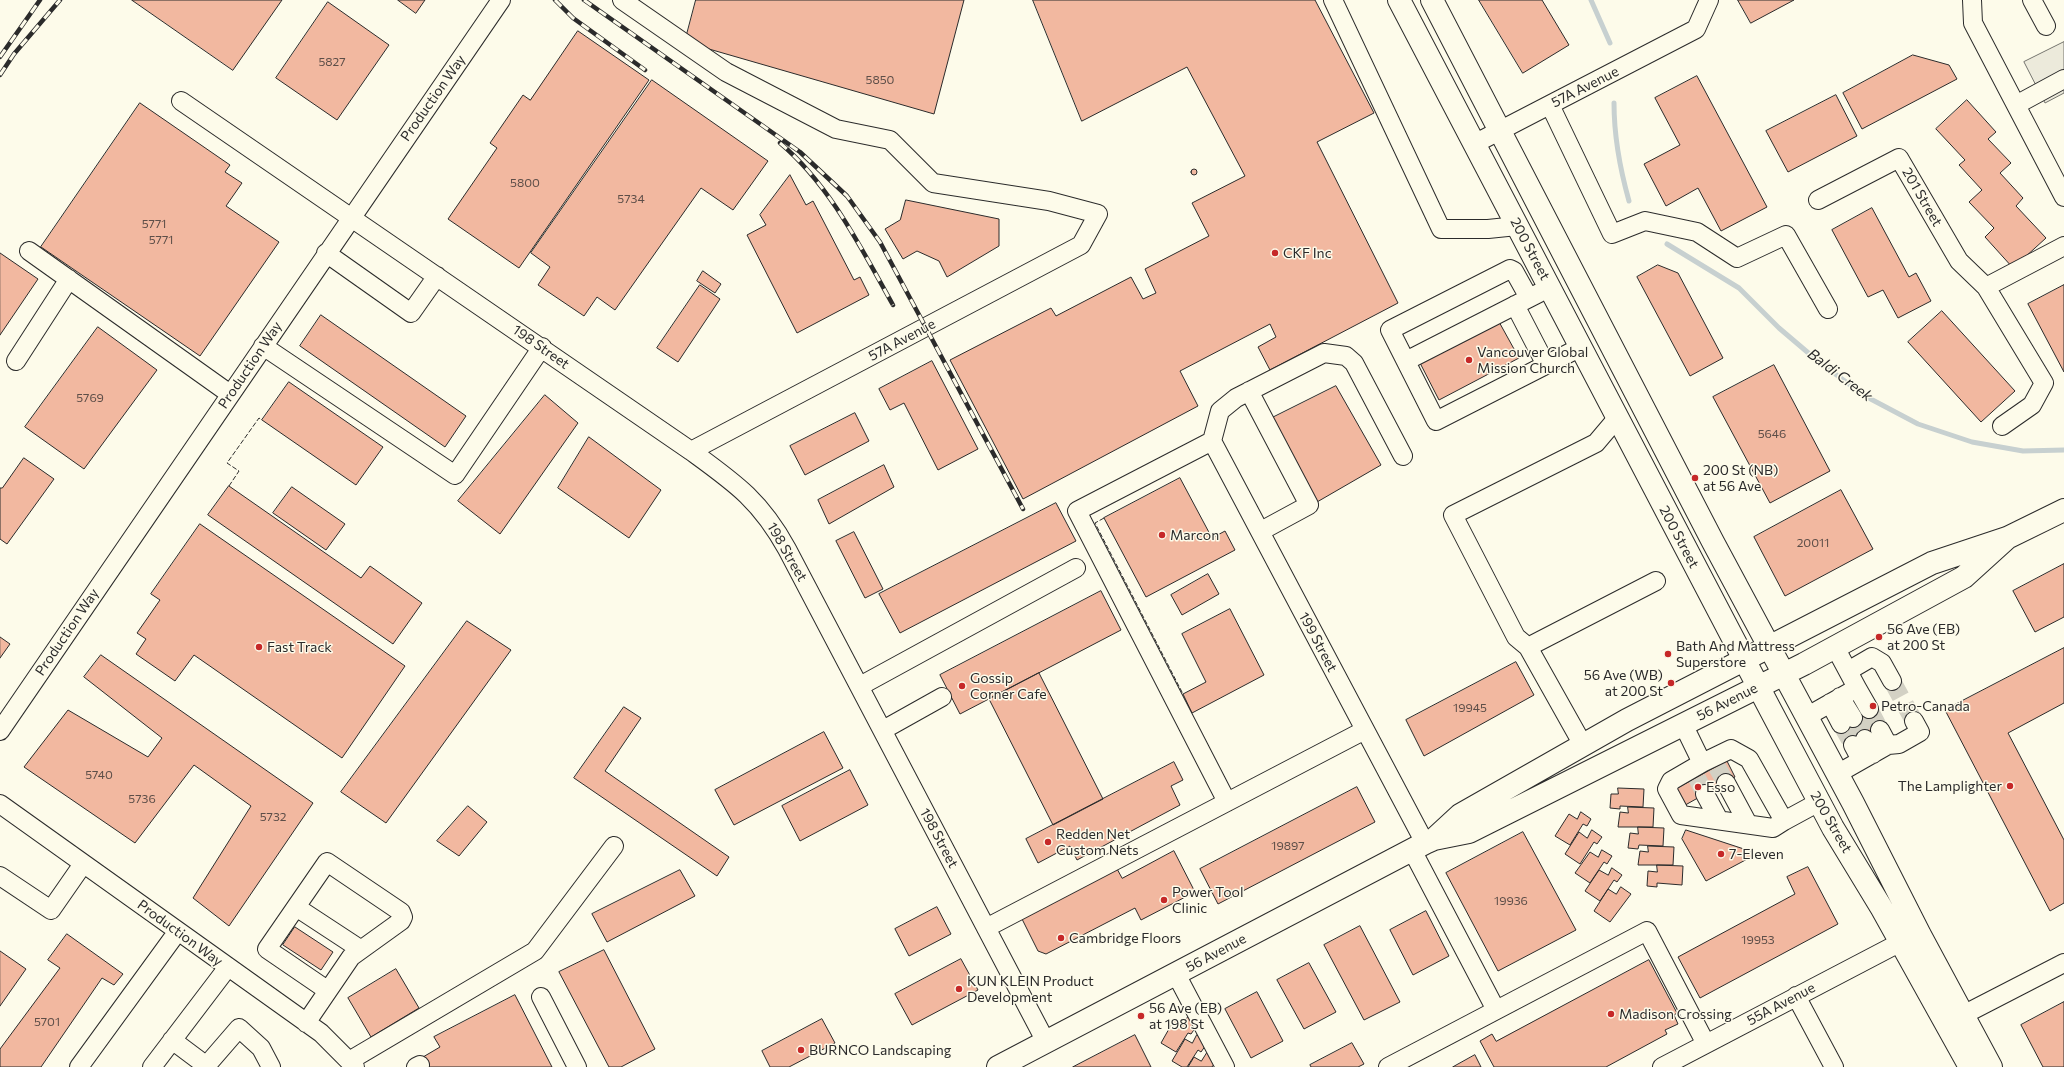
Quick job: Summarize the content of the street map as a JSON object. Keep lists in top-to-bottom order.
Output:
{
  "streets": {
    "main road": ["200 Street", "56 Avenue"],
    "street": [
      "57A Avenue",
      "Production Way",
      "201 Street",
      "198 Street",
      "199 Street",
      "55A Avenue"
    ]
  },
  "crossings": [
    ["57A Avenue", "200 Street"],
    ["57A Avenue", "198 Street"],
    ["Production Way", "198 Street"],
    ["200 Street", "56 Avenue"],
    ["200 Street", "55A Avenue"],
    ["198 Street", "56 Avenue"],
    ["199 Street", "56 Avenue"]
  ],
  "water": ["Baldi Creek"],
  "places": [
    "CKF Inc",
    "Vancouver Global Mission Church",
    "200 St (NB) at 56 Ave",
    "Marcon",
    "56 Ave (EB) at 200 St",
    "Fast Track",
    "Bath And Mattress Superstore",
    "56 Ave (WB) at 200 St",
    "Gossip Corner Cafe",
    "Petro-Canada",
    "The Lamplighter",
    "Esso",
    "Redden Net Custom Nets",
    "7-Eleven",
    "Power Tool Clinic",
    "Cambridge Floors",
    "KUN KLEIN Product Development",
    "Madison Crossing",
    "56 Ave (EB) at 198 St",
    "BURNCO Landscaping"
  ],
  "house_numbers": [
    "5827",
    "5850",
    "5800",
    "5734",
    "5771",
    "5771",
    "5769",
    "5646",
    "20011",
    "19945",
    "5740",
    "5736",
    "5732",
    "19897",
    "19936",
    "19953",
    "5701"
  ]
}
